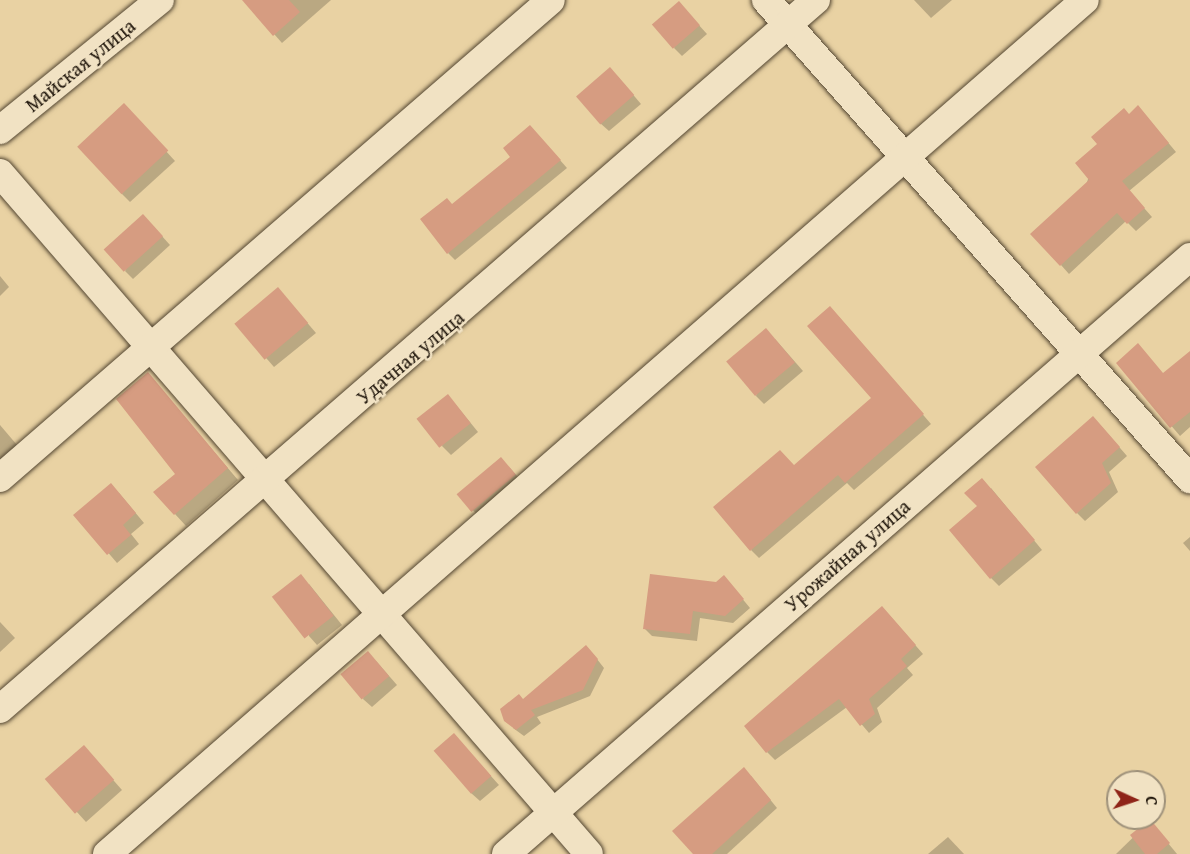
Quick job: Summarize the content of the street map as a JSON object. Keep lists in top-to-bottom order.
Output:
{
  "streets": {
    "street": ["Майская улица", "Удачная улица", "Урожайная улица"]
  },
  "north": "right"
}
